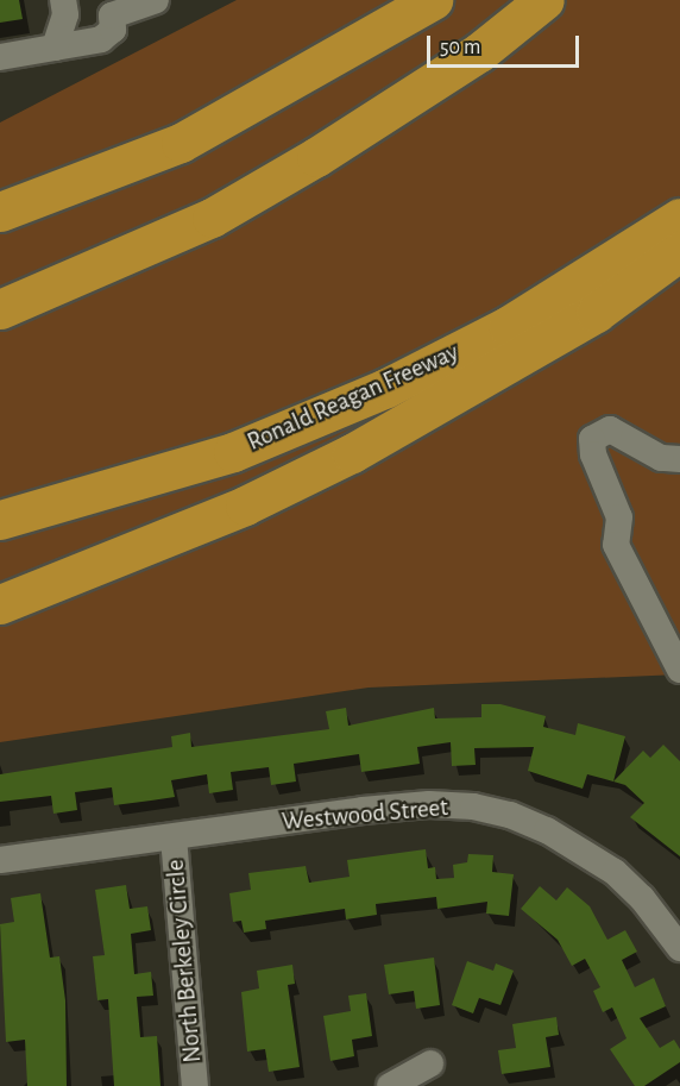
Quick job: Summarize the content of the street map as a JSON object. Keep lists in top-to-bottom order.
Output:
{
  "streets": {
    "highway": ["Ronald Reagan Freeway"],
    "street": ["Westwood Street", "North Berkeley Circle"]
  },
  "crossings": [
    ["Westwood Street", "North Berkeley Circle"]
  ],
  "scale_bar": "50 m"
}
